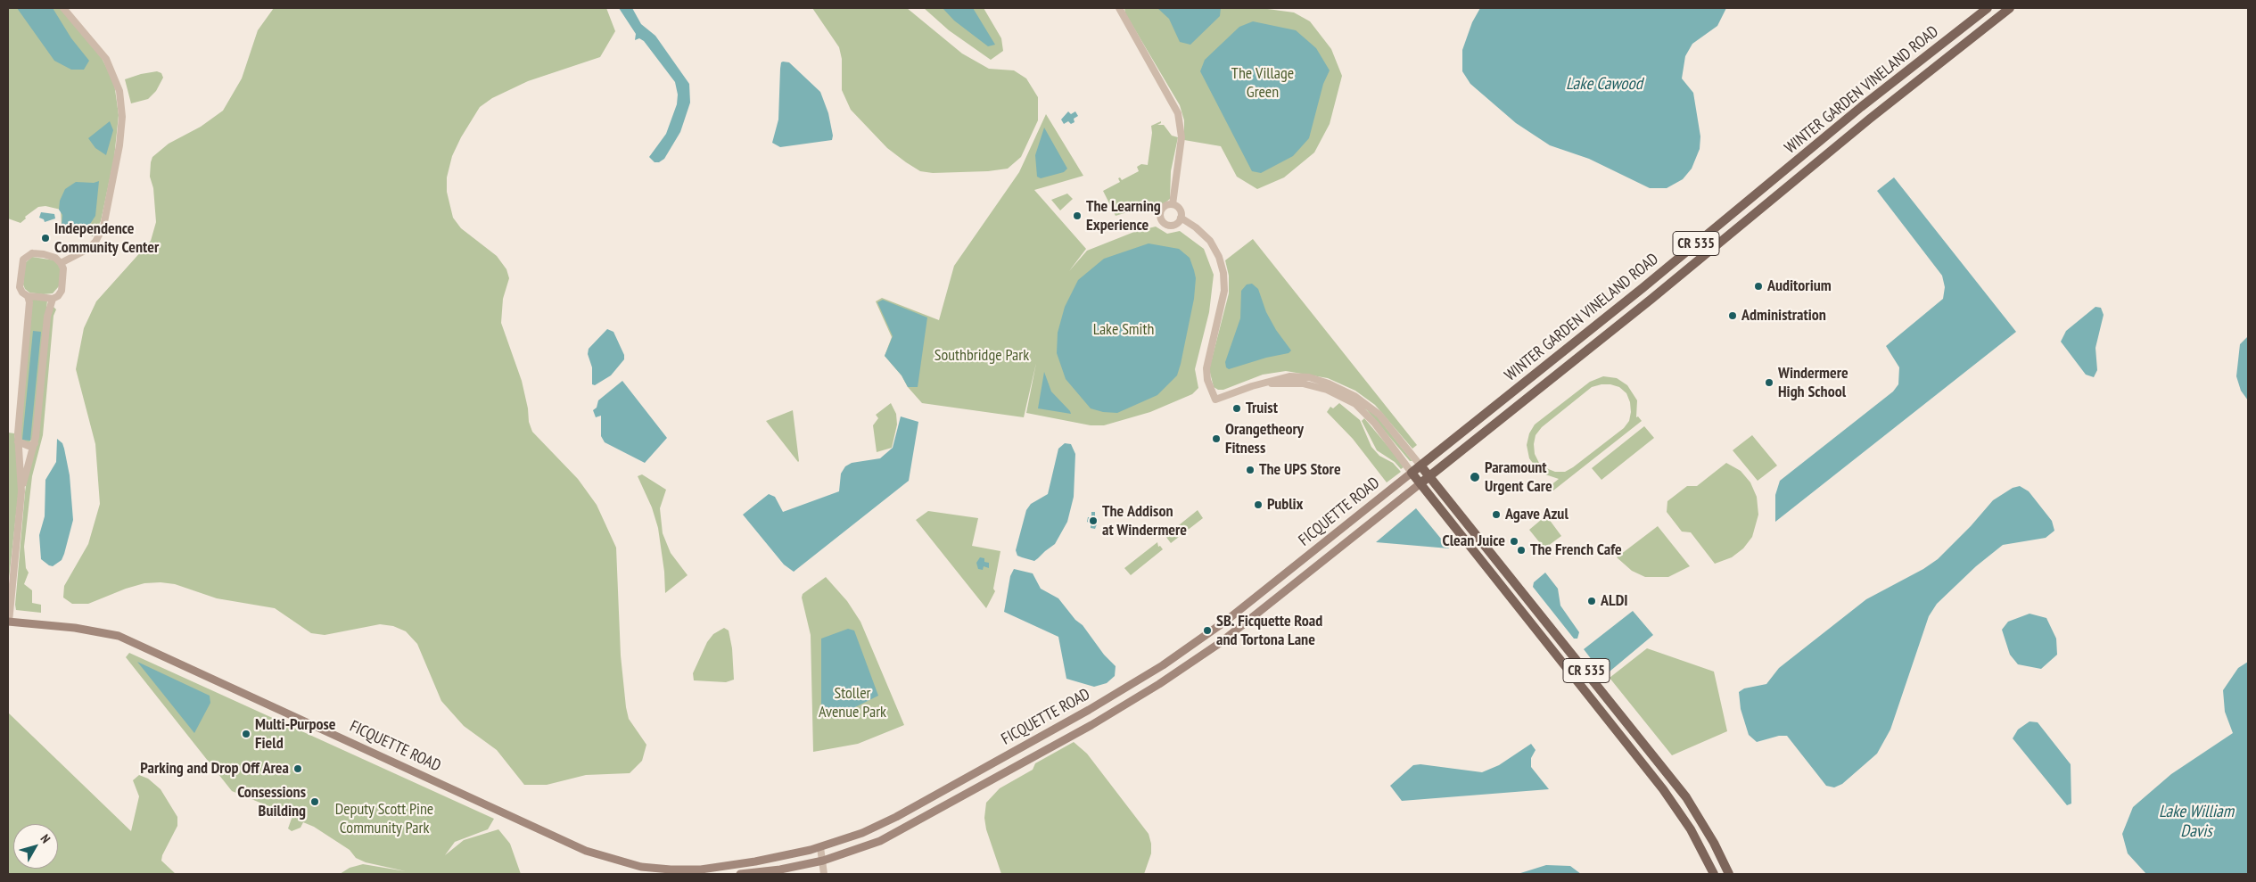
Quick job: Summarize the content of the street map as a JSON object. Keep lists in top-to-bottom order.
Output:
{
  "streets": {
    "main road": ["WINTER GARDEN VINELAND ROAD", "CR 535", "FICQUETTE ROAD"]
  },
  "crossings": [
    ["WINTER GARDEN VINELAND ROAD", "CR 535"],
    ["WINTER GARDEN VINELAND ROAD", "FICQUETTE ROAD"],
    ["CR 535", "FICQUETTE ROAD"]
  ],
  "water": ["Lake Cawood", "Lake William Davis"],
  "parks": [
    "The Village Green",
    "Lake Smith",
    "Southbridge Park",
    "Stoller Avenue Park",
    "Deputy Scott Pine Community Park"
  ],
  "places": [
    "The Learning Experience",
    "Independence Community Center",
    "Auditorium",
    "Administration",
    "Windermere High School",
    "Truist",
    "Orangetheory Fitness",
    "The UPS Store",
    "Paramount Urgent Care",
    "Publix",
    "Agave Azul",
    "The Addison at Windermere",
    "Clean Juice",
    "The French Cafe",
    "ALDI",
    "SB. Ficquette Road and Tortona Lane",
    "Multi-Purpose Field",
    "Parking and Drop Off Area",
    "Consessions Building"
  ],
  "north": "top right"
}
